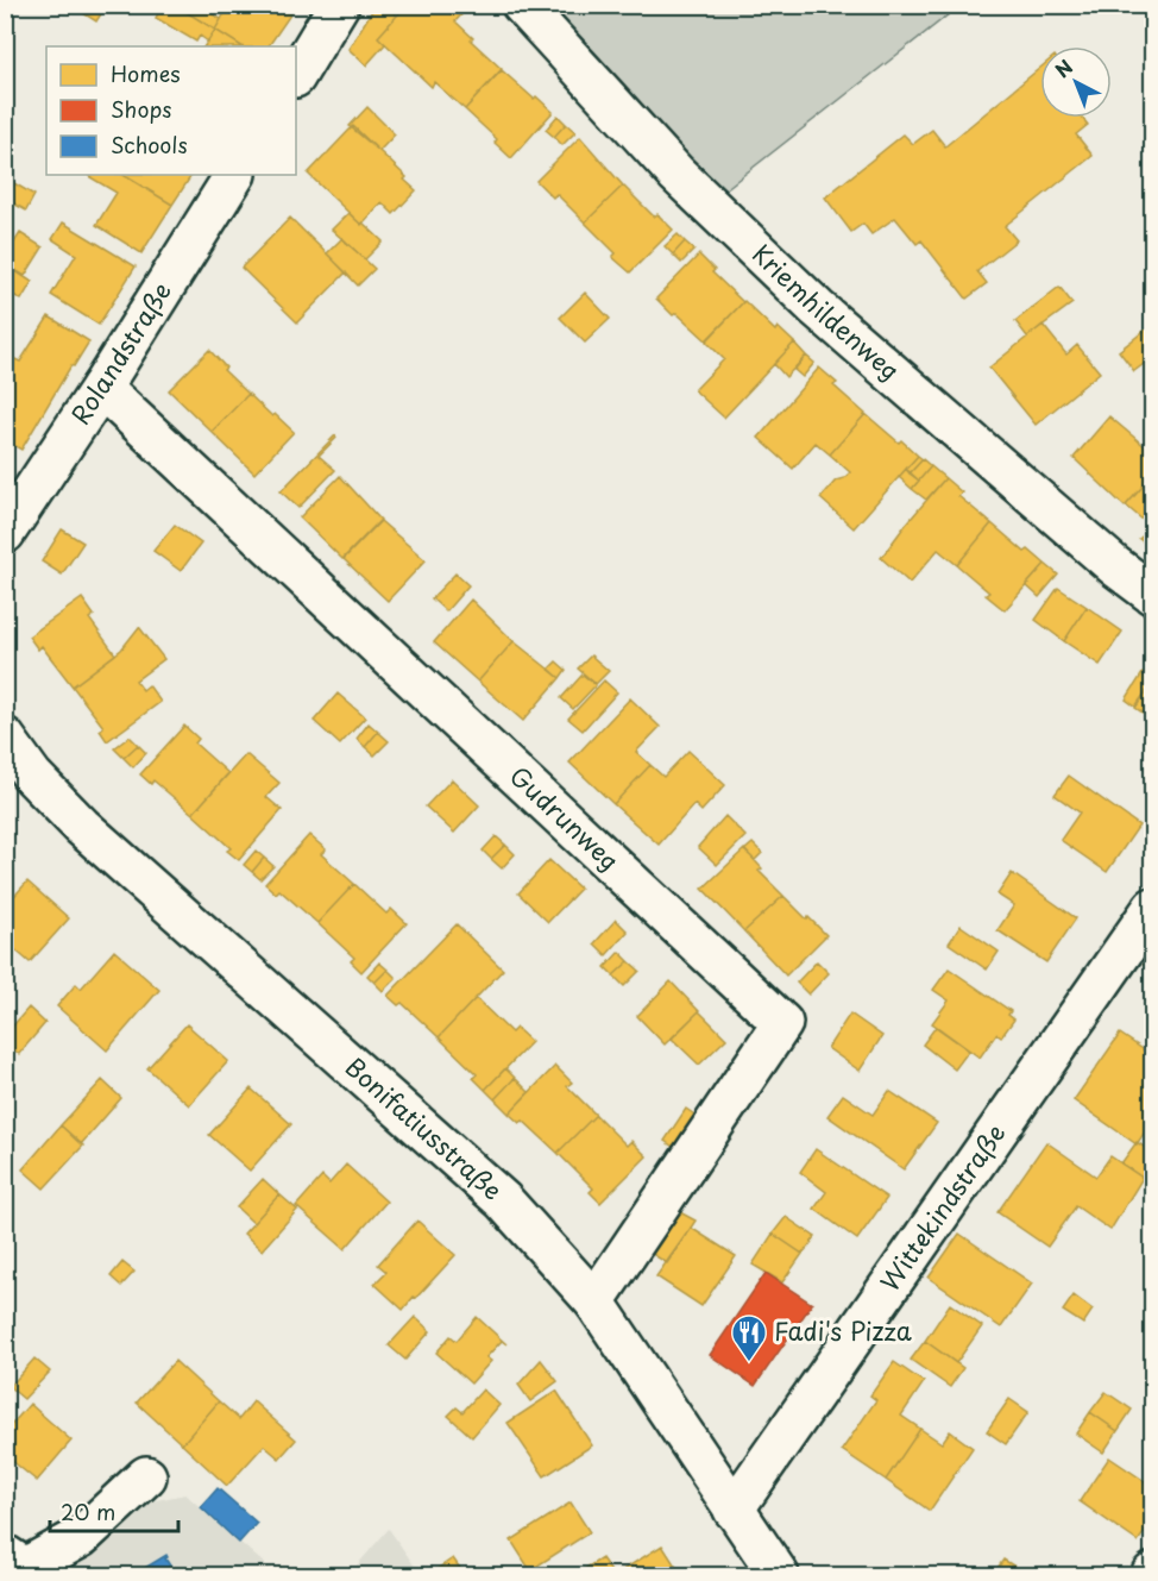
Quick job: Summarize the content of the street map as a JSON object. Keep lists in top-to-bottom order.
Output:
{
  "streets": {
    "street": [
      "Kriemhildenweg",
      "Rolandstraße",
      "Gudrunweg",
      "Bonifatiusstraße",
      "Wittekindstraße"
    ]
  },
  "crossings": [
    ["Rolandstraße", "Gudrunweg"],
    ["Gudrunweg", "Bonifatiusstraße"],
    ["Bonifatiusstraße", "Wittekindstraße"]
  ],
  "places": {
    "restaurant": ["Fadi's Pizza"]
  },
  "legend": ["Homes", "Shops", "Schools"],
  "scale_bar": "20 m",
  "north": "top left"
}
